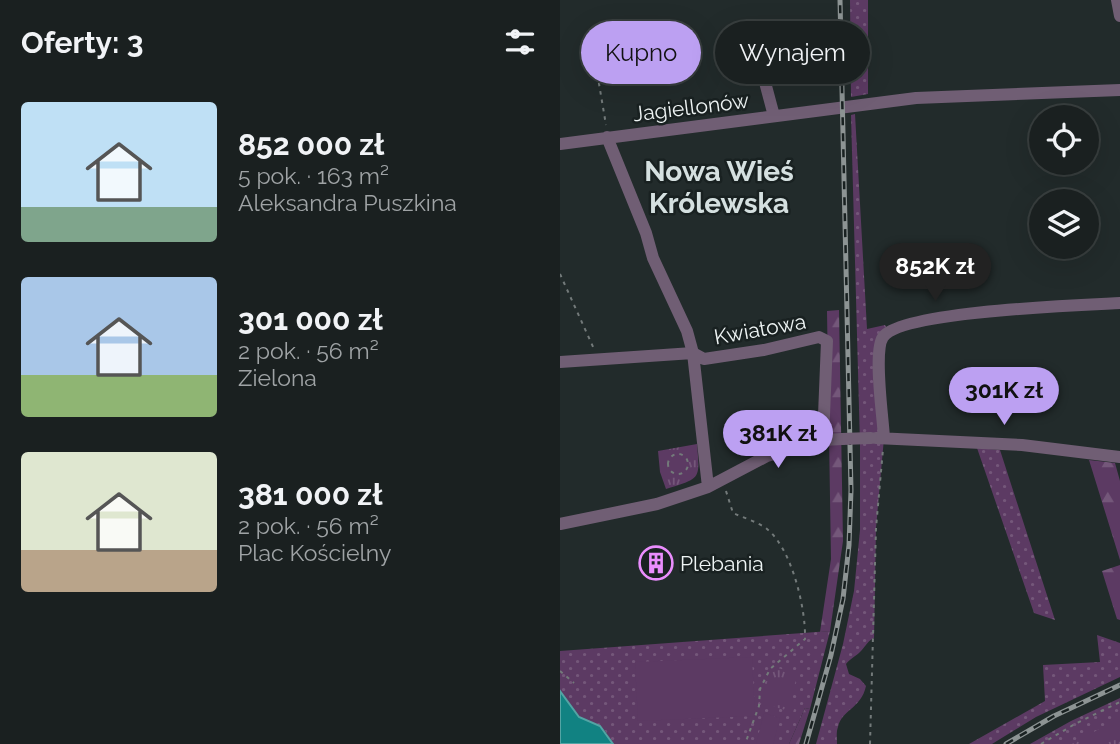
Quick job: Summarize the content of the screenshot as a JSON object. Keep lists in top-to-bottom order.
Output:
{
  "streets": {
    "street": ["Jagiellonów", "Kwiatowa"]
  },
  "districts": ["Nowa Wieś Królewska"],
  "places": {
    "building": ["Plebania"]
  },
  "page": {
    "heading": "Oferty: 3",
    "chip": ["Kupno", "Wynajem"],
    "list": [
      {
        "name": "852 000 zł",
        "note": "5 pok. · 163 m² · Aleksandra Puszkina"
      },
      {
        "name": "301 000 zł",
        "note": "2 pok. · 56 m² · Zielona"
      },
      {
        "name": "381 000 zł",
        "note": "2 pok. · 56 m² · Plac Kościelny"
      }
    ],
    "price": ["852K zł", "301K zł", "381K zł"]
  }
}
